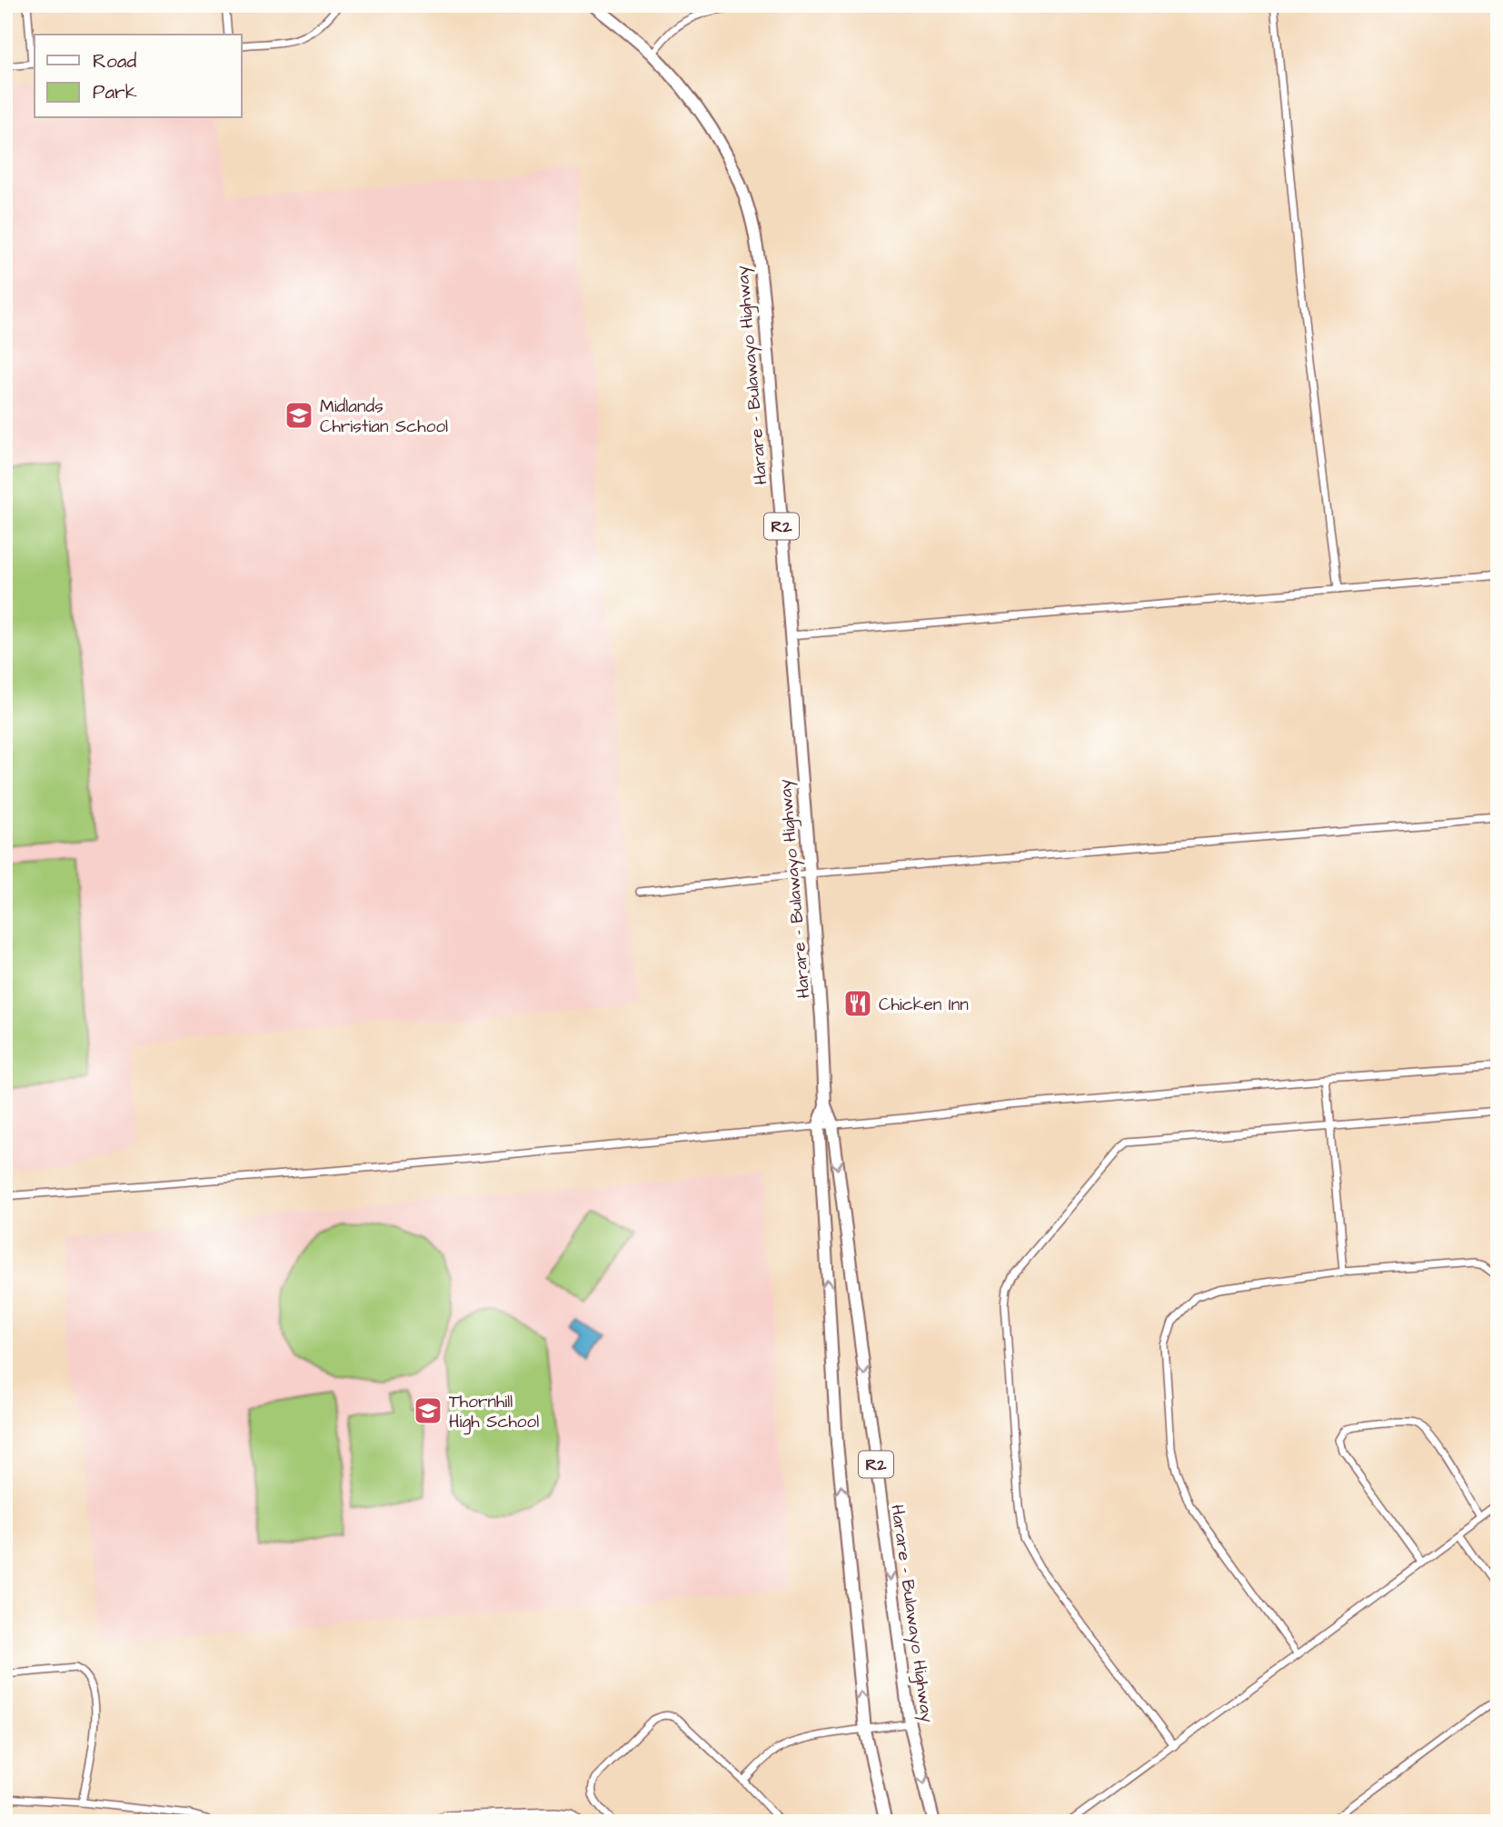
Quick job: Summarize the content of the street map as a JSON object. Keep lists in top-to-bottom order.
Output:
{
  "streets": {
    "highway": ["Harare - Bulawayo Highway", "R2"]
  },
  "places": {
    "school or university": ["Midlands Christian School", "Thornhill High School"],
    "restaurant": ["Chicken Inn"]
  },
  "legend": ["Road", "Park"]
}
